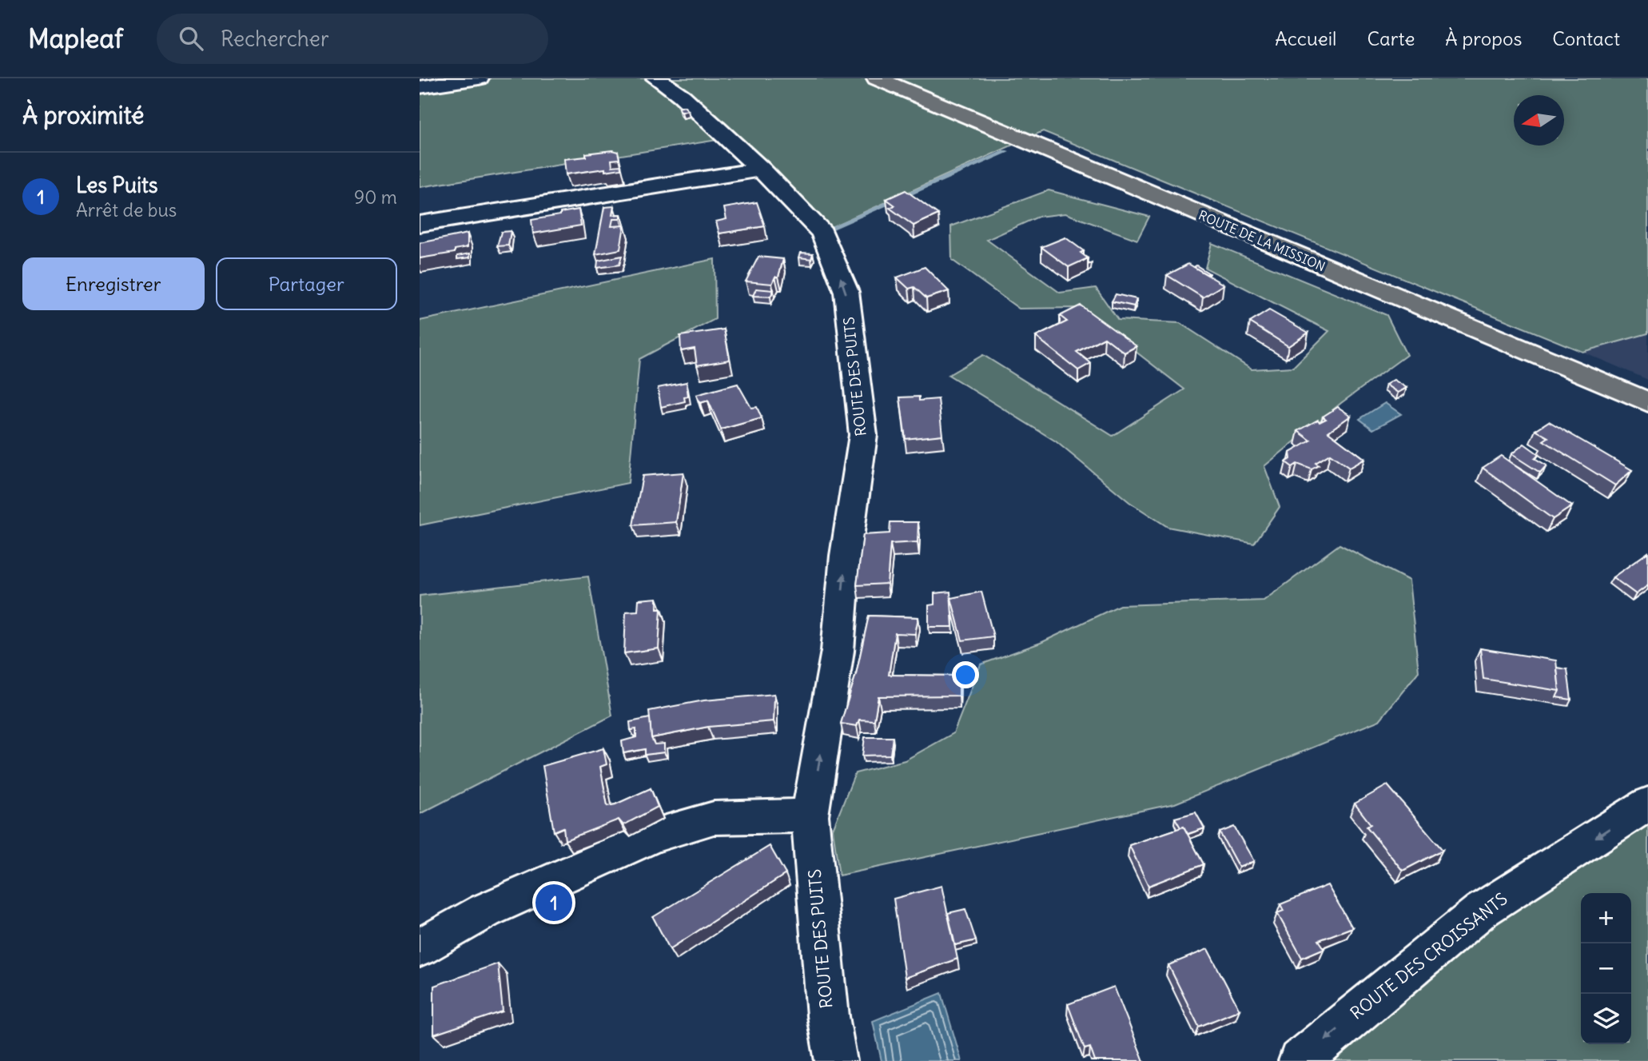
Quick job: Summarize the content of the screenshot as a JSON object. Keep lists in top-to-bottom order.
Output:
{
  "streets": {
    "main road": ["ROUTE DE LA MISSION"],
    "street": ["ROUTE DES PUITS", "ROUTE DES CROISSANTS"]
  },
  "one_way": ["ROUTE DES PUITS", "ROUTE DES CROISSANTS"],
  "north": "left",
  "page": {
    "header": "Mapleaf",
    "search": "Rechercher",
    "nav": [
      "Accueil",
      "Carte",
      "À propos",
      "Contact"
    ],
    "heading": "À proximité",
    "list": [
      {
        "mark": "1",
        "name": "Les Puits",
        "note": "Arrêt de bus",
        "value": "90 m"
      }
    ],
    "buttons": ["Enregistrer", "Partager"],
    "pins": "1",
    "map_buttons": ["+", "−"]
  }
}
